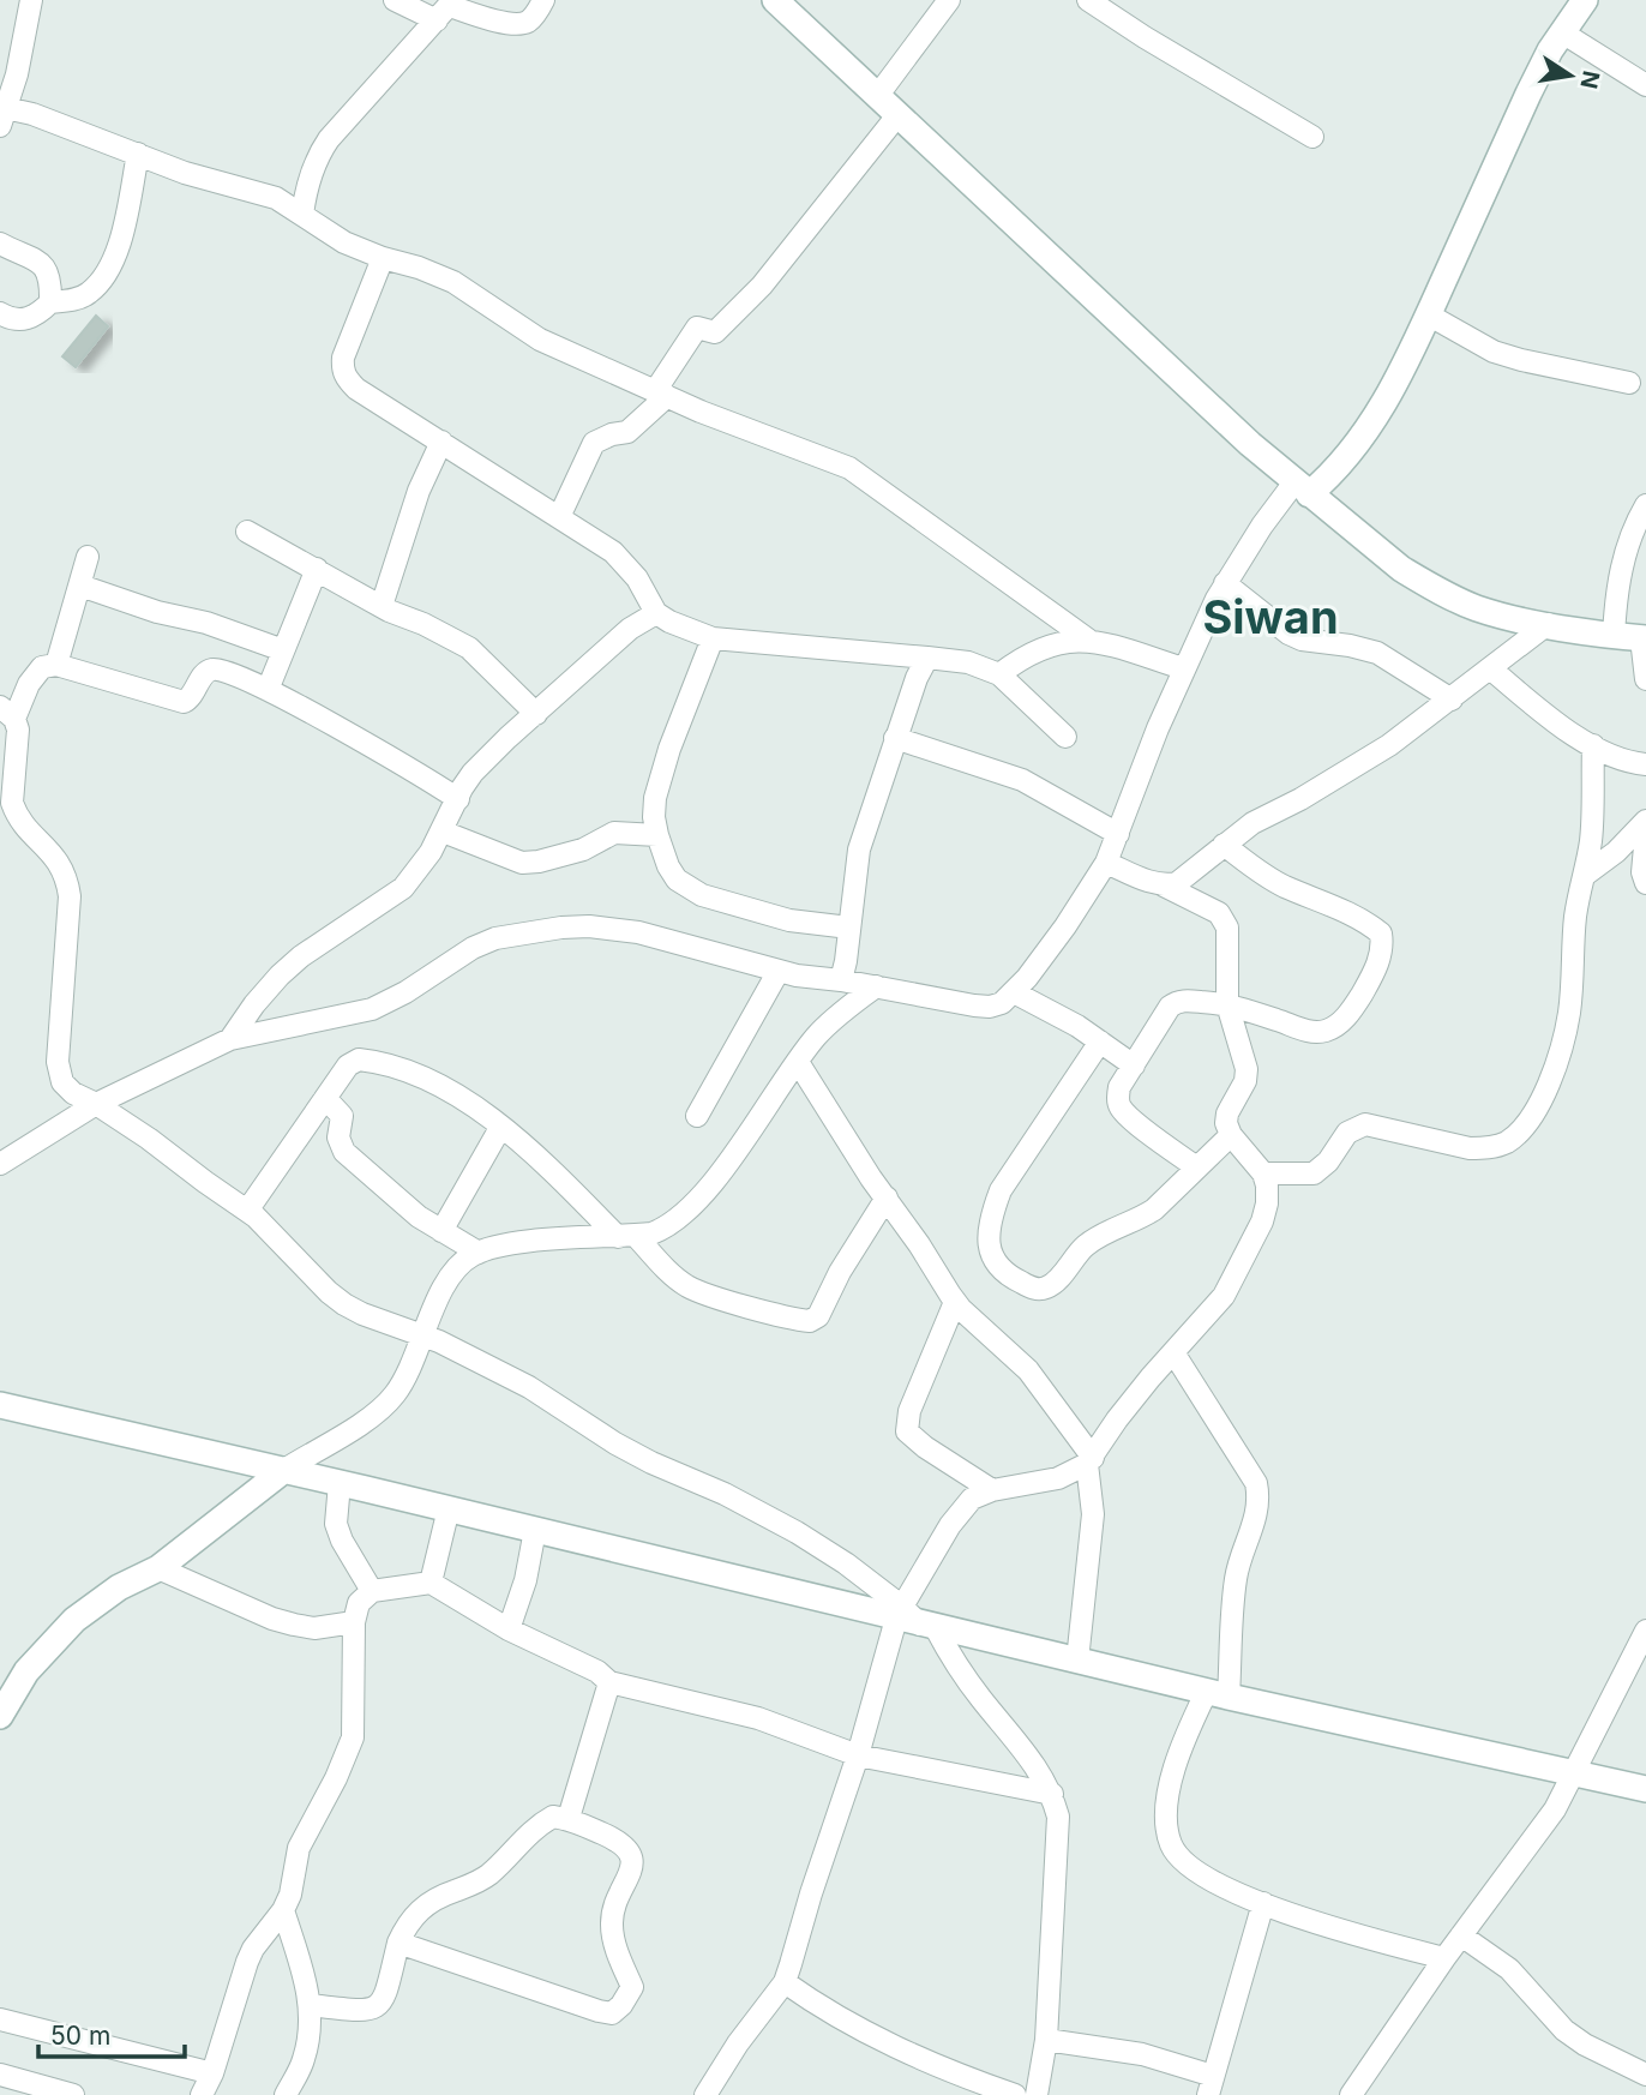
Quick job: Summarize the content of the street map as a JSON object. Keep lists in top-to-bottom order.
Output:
{
  "districts": ["Siwan"],
  "scale_bar": "50 m",
  "north": "right"
}
